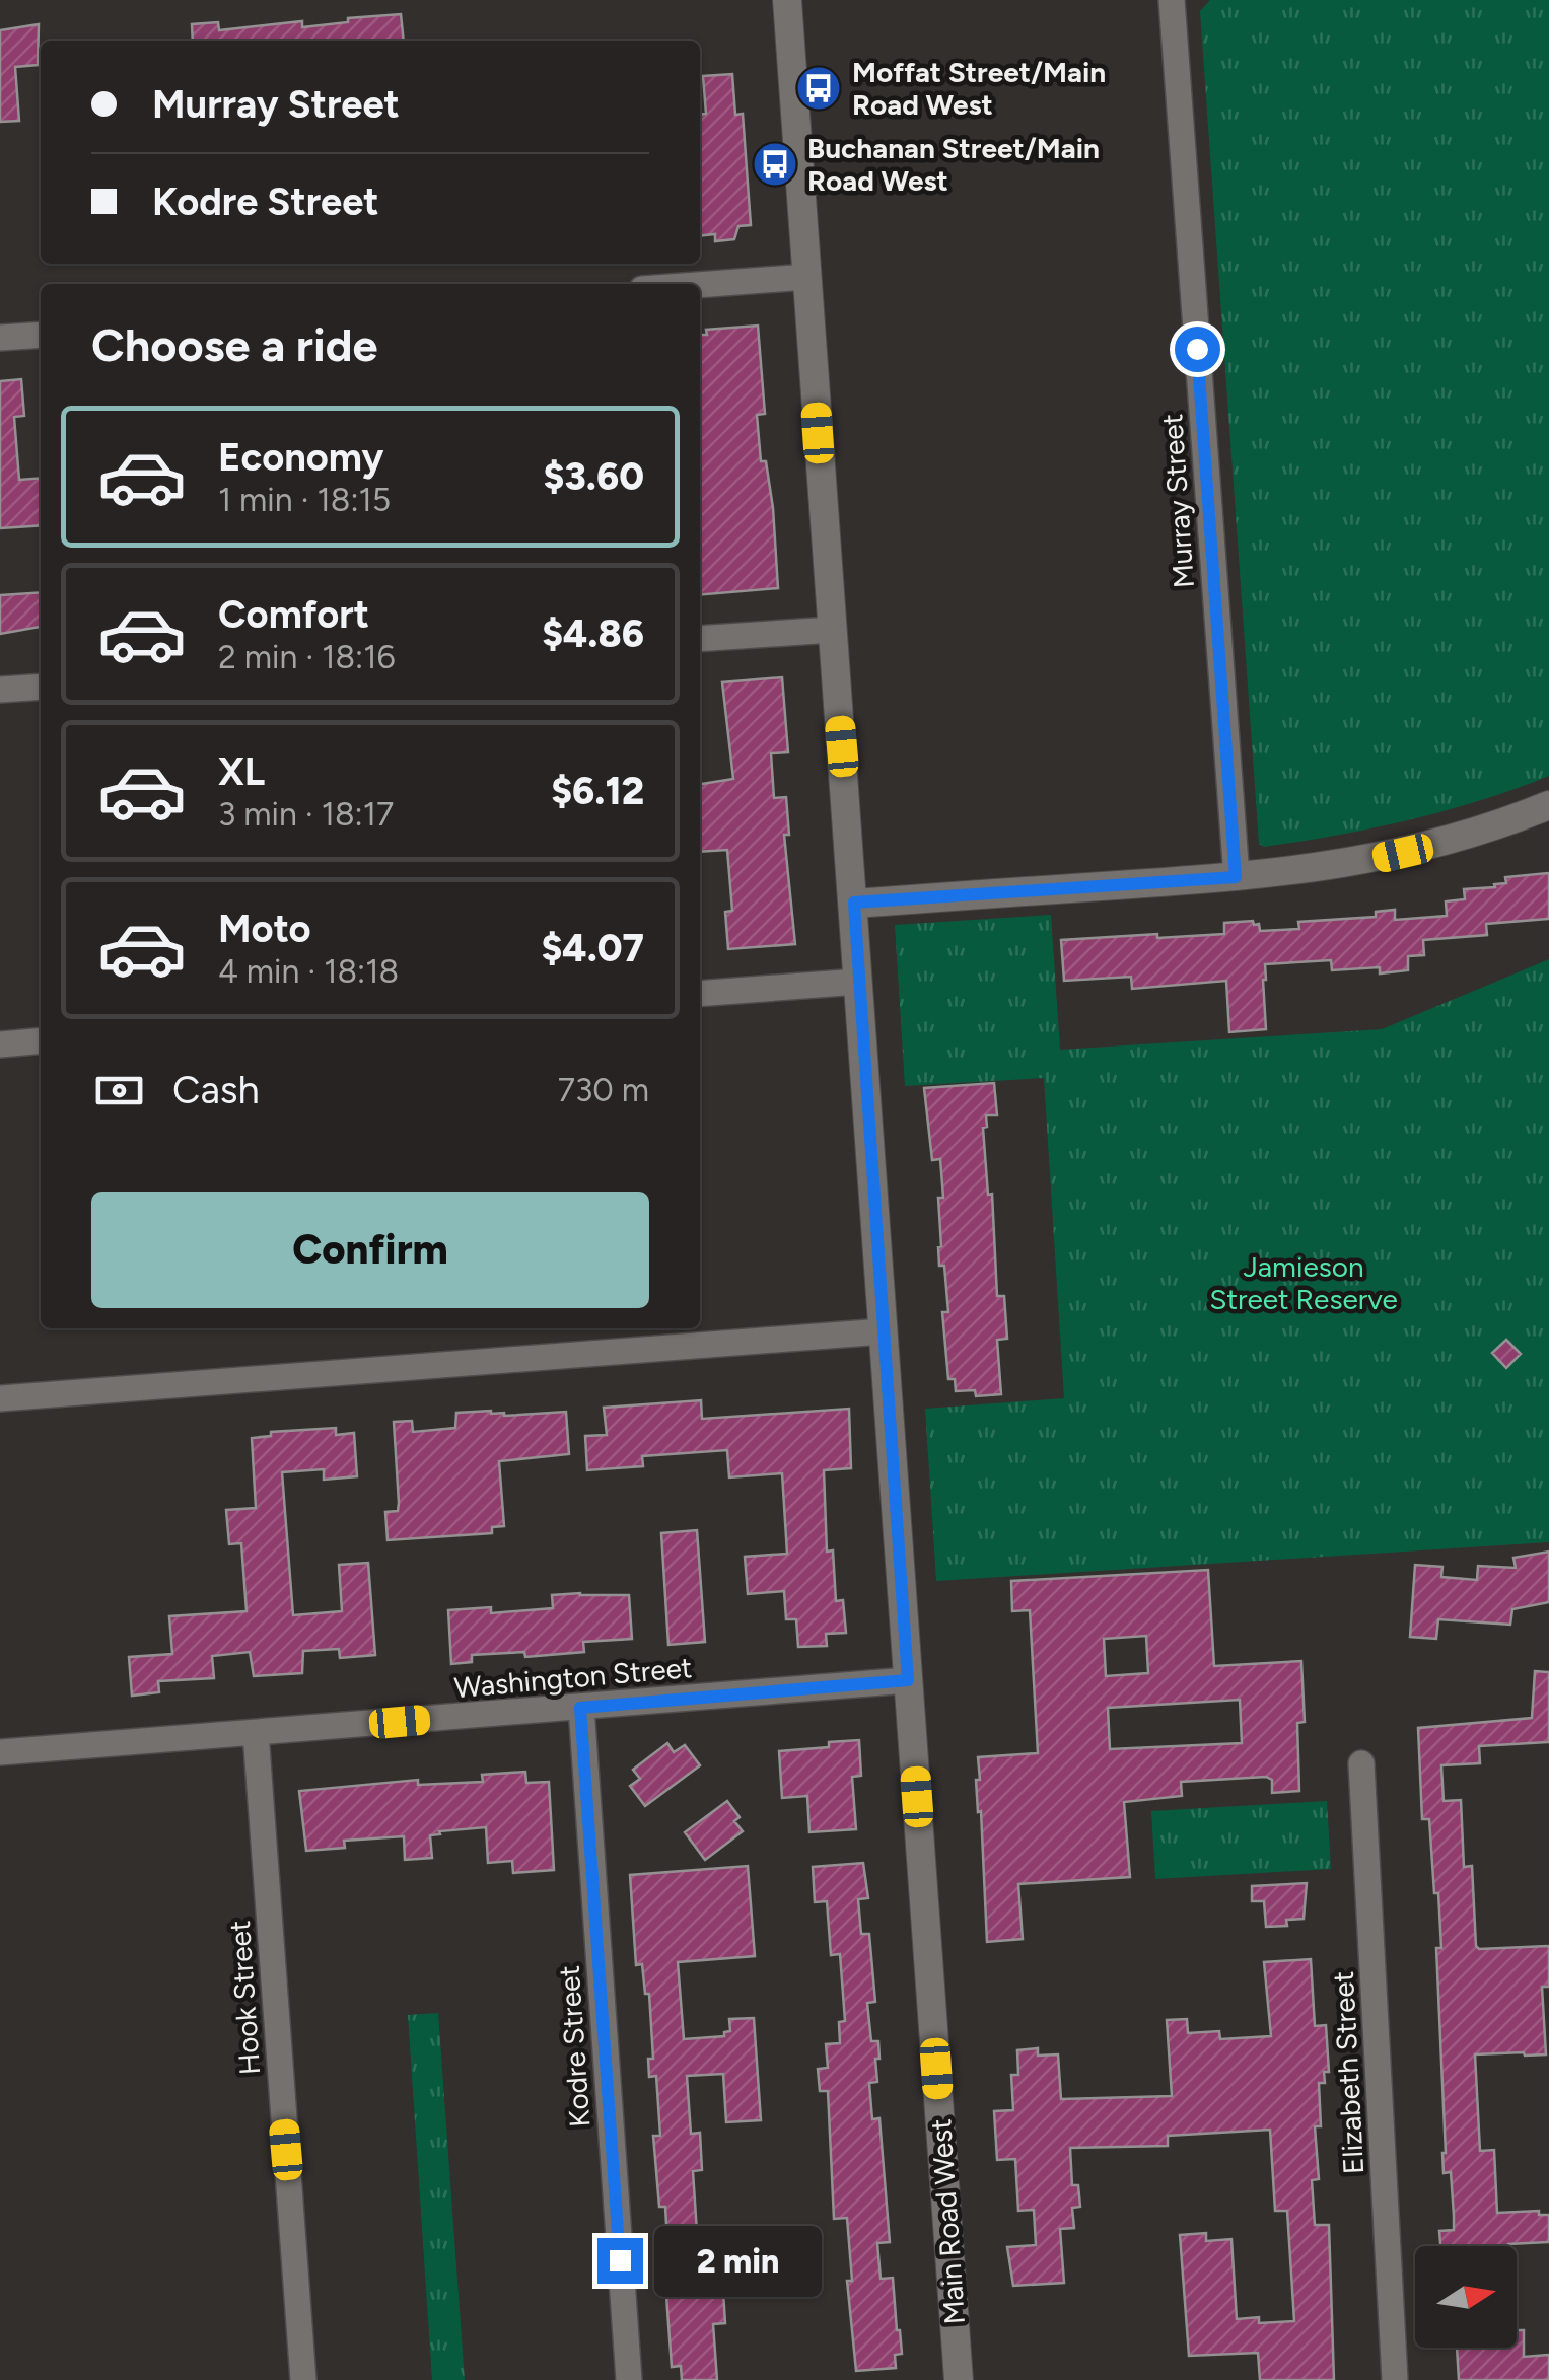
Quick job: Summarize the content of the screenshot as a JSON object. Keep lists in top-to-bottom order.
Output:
{
  "streets": {
    "main road": ["Main Road West"],
    "street": [
      "Murray Street",
      "Washington Street",
      "Hook Street",
      "Kodre Street",
      "Elizabeth Street"
    ]
  },
  "crossings": [
    ["Washington Street", "Hook Street"],
    ["Washington Street", "Kodre Street"],
    ["Washington Street", "Main Road West"]
  ],
  "parks": ["Jamieson Street Reserve"],
  "places": {
    "bus stop": ["Moffat Street/Main Road West", "Buchanan Street/Main Road West"]
  },
  "north": "right",
  "page": {
    "banner": ["Murray Street", "Kodre Street"],
    "heading": "Choose a ride",
    "list": [
      {
        "name": "Economy",
        "note": "1 min · 18:15",
        "value": "$3.60"
      },
      {
        "name": "Comfort",
        "note": "2 min · 18:16",
        "value": "$4.86"
      },
      {
        "name": "XL",
        "note": "3 min · 18:17",
        "value": "$6.12"
      },
      {
        "name": "Moto",
        "note": "4 min · 18:18",
        "value": "$4.07"
      }
    ],
    "pay": ["Cash", "730 m"],
    "buttons": "Confirm",
    "bubble": "2 min"
  }
}
